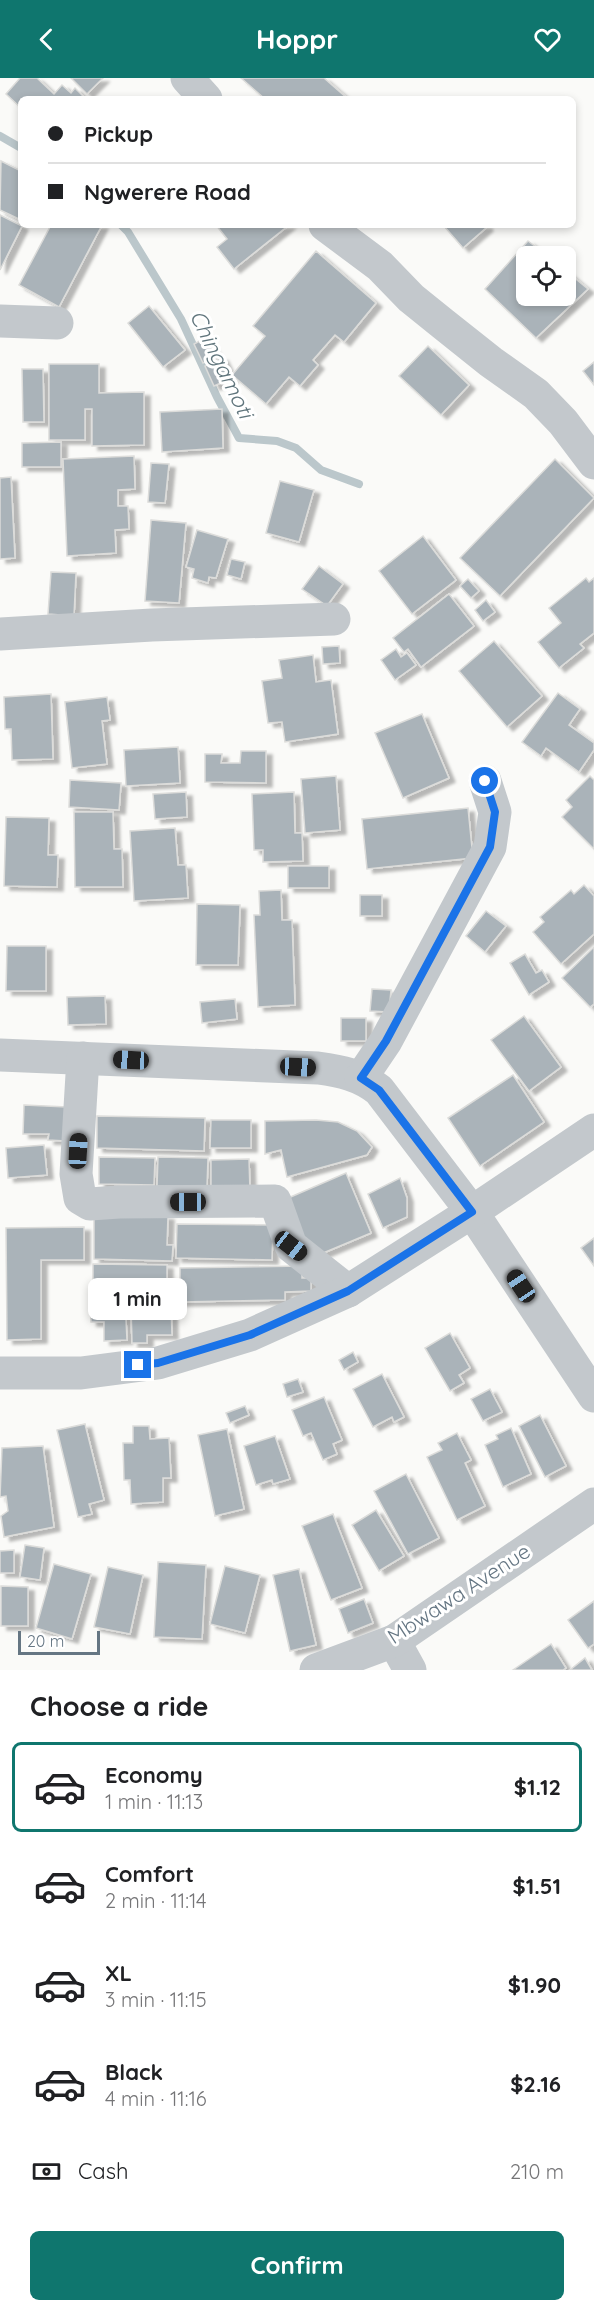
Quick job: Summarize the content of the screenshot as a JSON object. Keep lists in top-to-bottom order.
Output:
{
  "streets": {
    "street": ["Mbwawa Avenue"]
  },
  "water": ["Chingamoti"],
  "scale_bar": "20 m",
  "page": {
    "header": "Hoppr",
    "banner": ["Pickup", "Ngwerere Road"],
    "bubble": "1 min",
    "scale": "20 m",
    "heading": "Choose a ride",
    "list": [
      {
        "name": "Economy",
        "note": "1 min · 11:13",
        "value": "$1.12"
      },
      {
        "name": "Comfort",
        "note": "2 min · 11:14",
        "value": "$1.51"
      },
      {
        "name": "XL",
        "note": "3 min · 11:15",
        "value": "$1.90"
      },
      {
        "name": "Black",
        "note": "4 min · 11:16",
        "value": "$2.16"
      }
    ],
    "pay": ["Cash", "210 m"],
    "buttons": "Confirm"
  }
}
